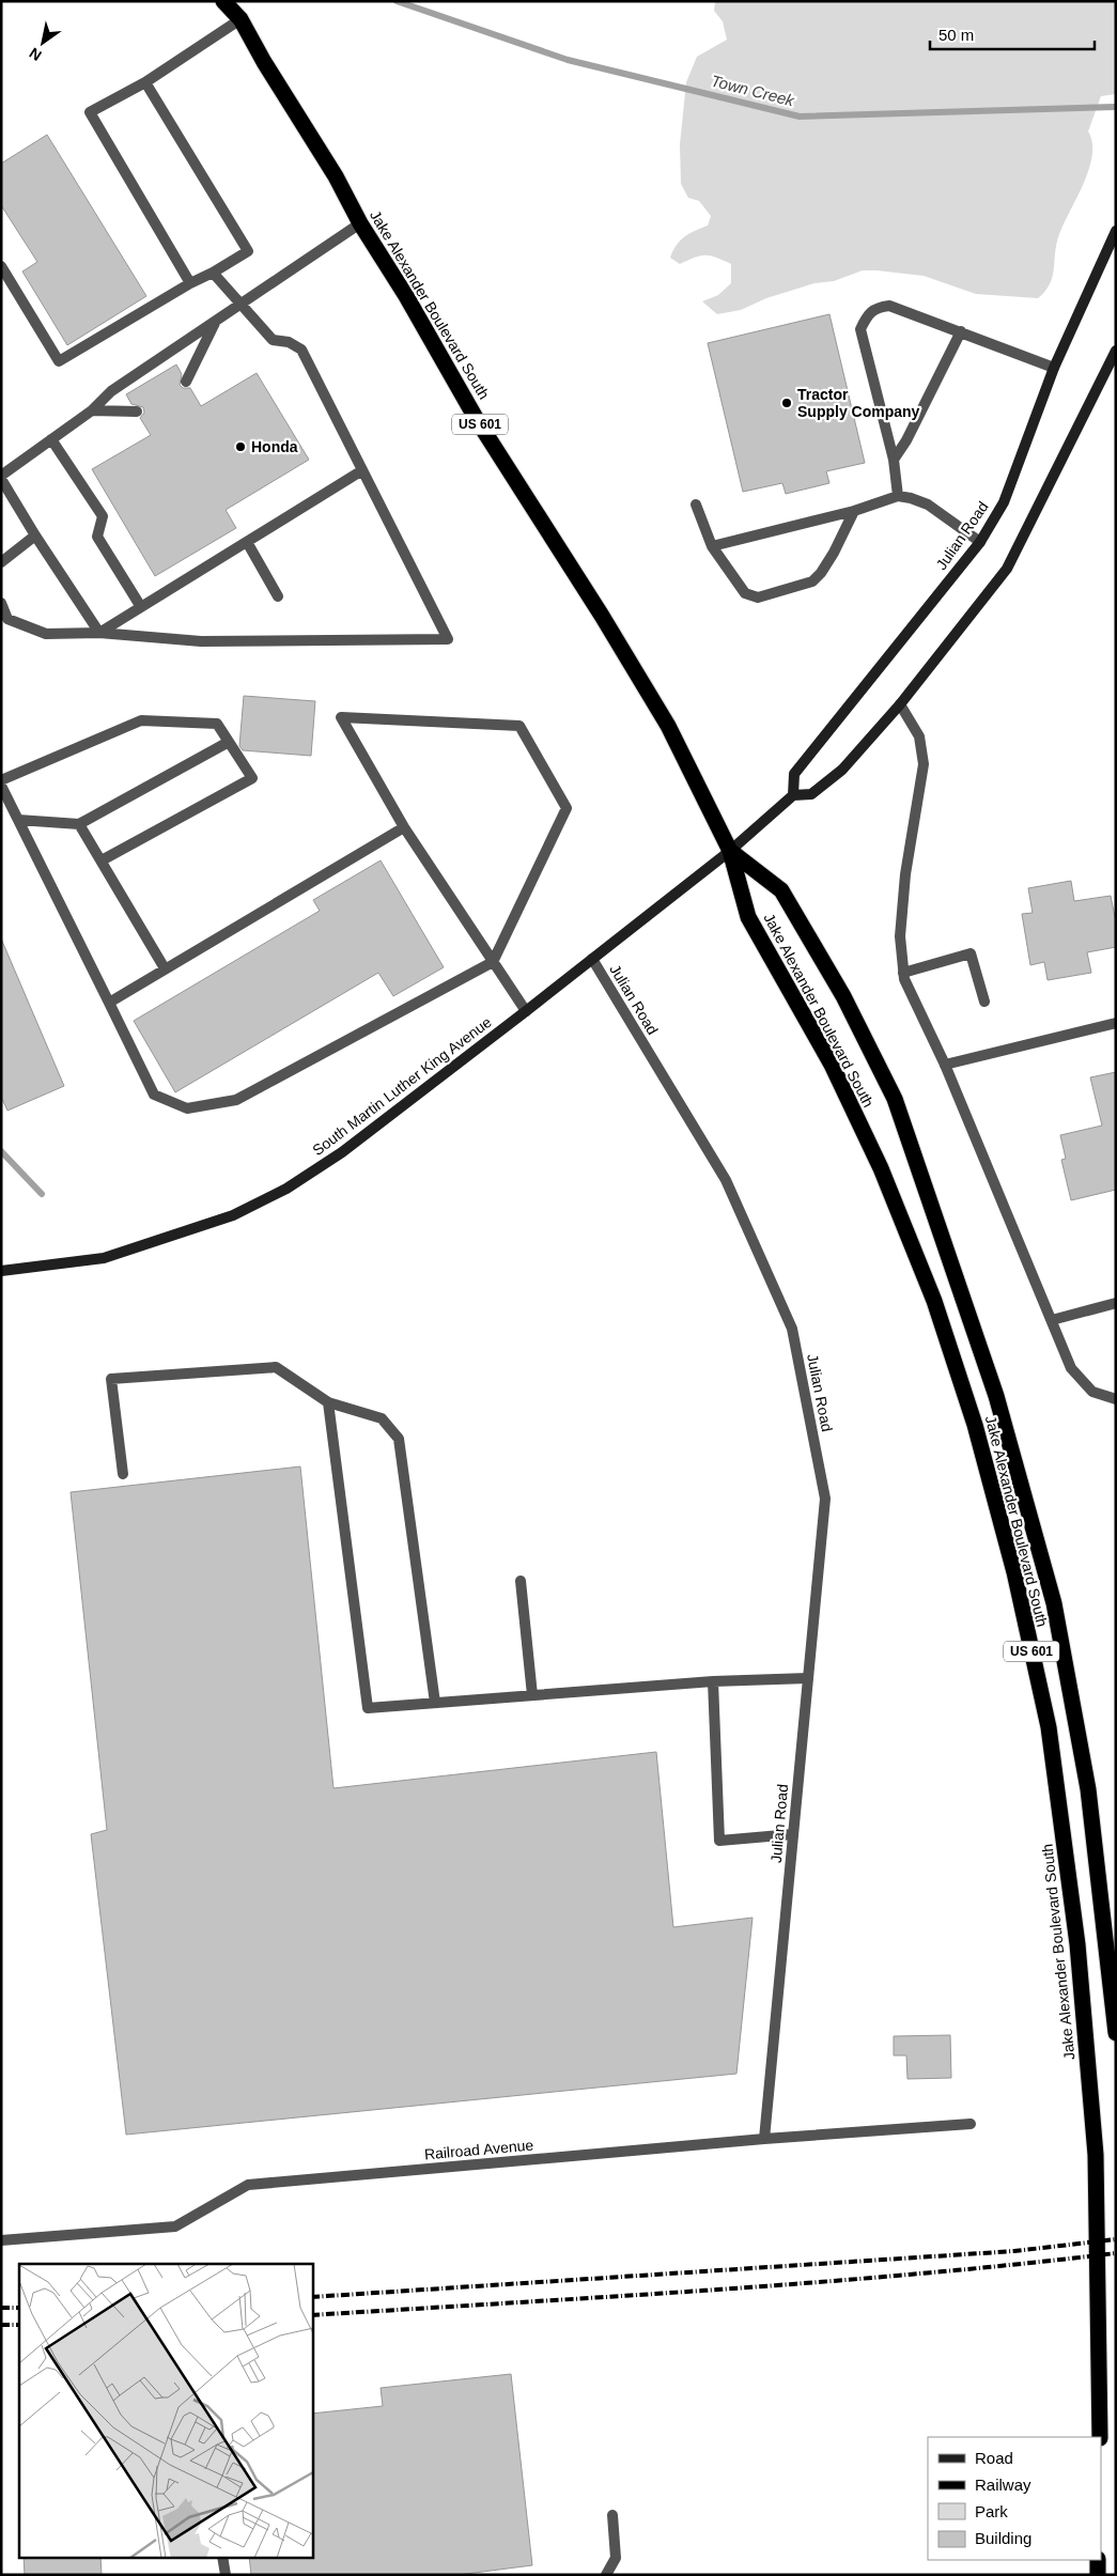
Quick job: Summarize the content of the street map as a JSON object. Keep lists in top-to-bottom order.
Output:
{
  "streets": {
    "highway": ["Jake Alexander Boulevard South", "US 601"],
    "street": ["Julian Road", "South Martin Luther King Avenue", "Railroad Avenue"]
  },
  "crossings": [
    ["Jake Alexander Boulevard South", "Julian Road"],
    ["Julian Road", "South Martin Luther King Avenue"],
    ["Julian Road", "Railroad Avenue"]
  ],
  "water": ["Town Creek"],
  "places": ["Tractor Supply Company", "Honda"],
  "legend": [
    "Road",
    "Railway",
    "Park",
    "Building"
  ],
  "scale_bar": "50 m",
  "north": "bottom left"
}
